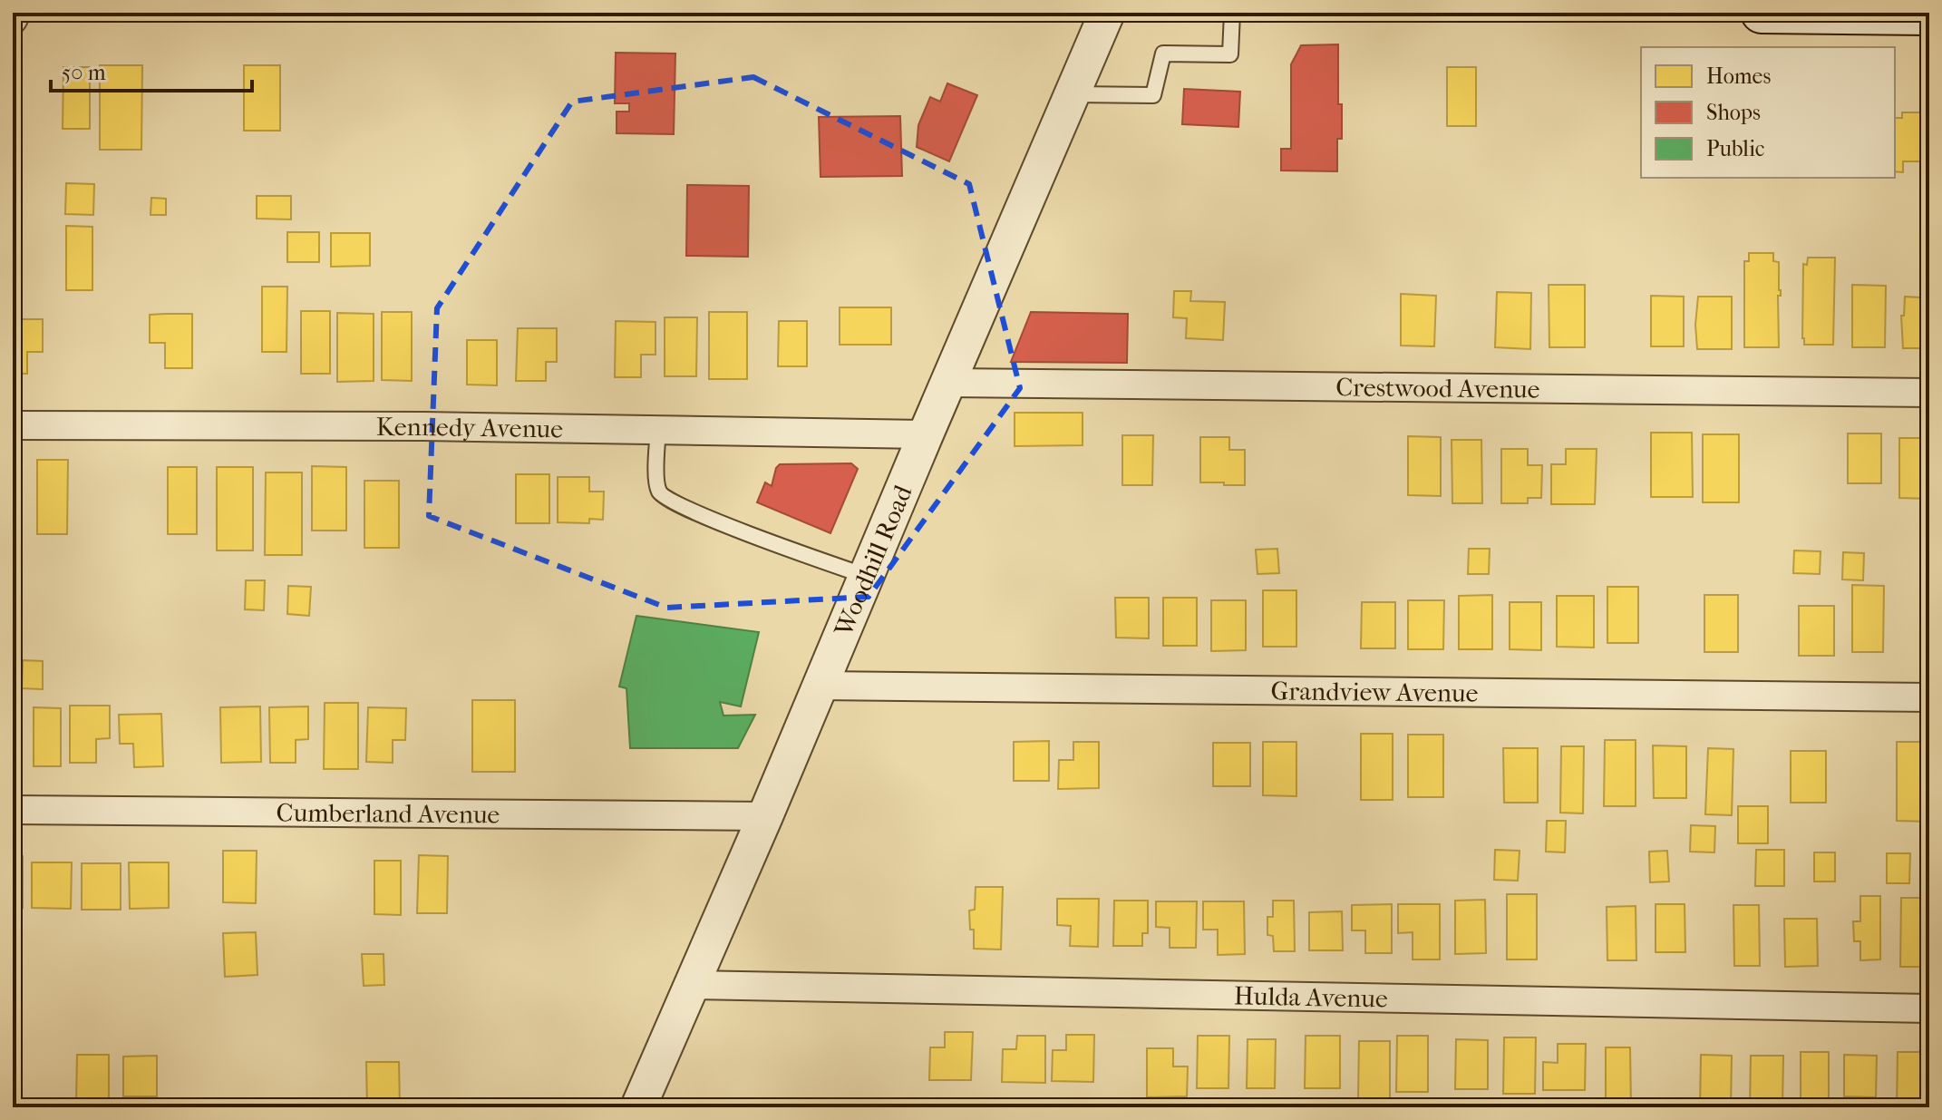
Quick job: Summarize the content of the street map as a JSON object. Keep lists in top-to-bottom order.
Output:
{
  "streets": {
    "street": [
      "Crestwood Avenue",
      "Kennedy Avenue",
      "Woodhill Road",
      "Grandview Avenue",
      "Cumberland Avenue",
      "Hulda Avenue"
    ]
  },
  "crossings": [
    ["Crestwood Avenue", "Woodhill Road"],
    ["Kennedy Avenue", "Woodhill Road"],
    ["Woodhill Road", "Grandview Avenue"],
    ["Woodhill Road", "Cumberland Avenue"],
    ["Woodhill Road", "Hulda Avenue"]
  ],
  "legend": ["Homes", "Shops", "Public"],
  "scale_bar": "50 m"
}
